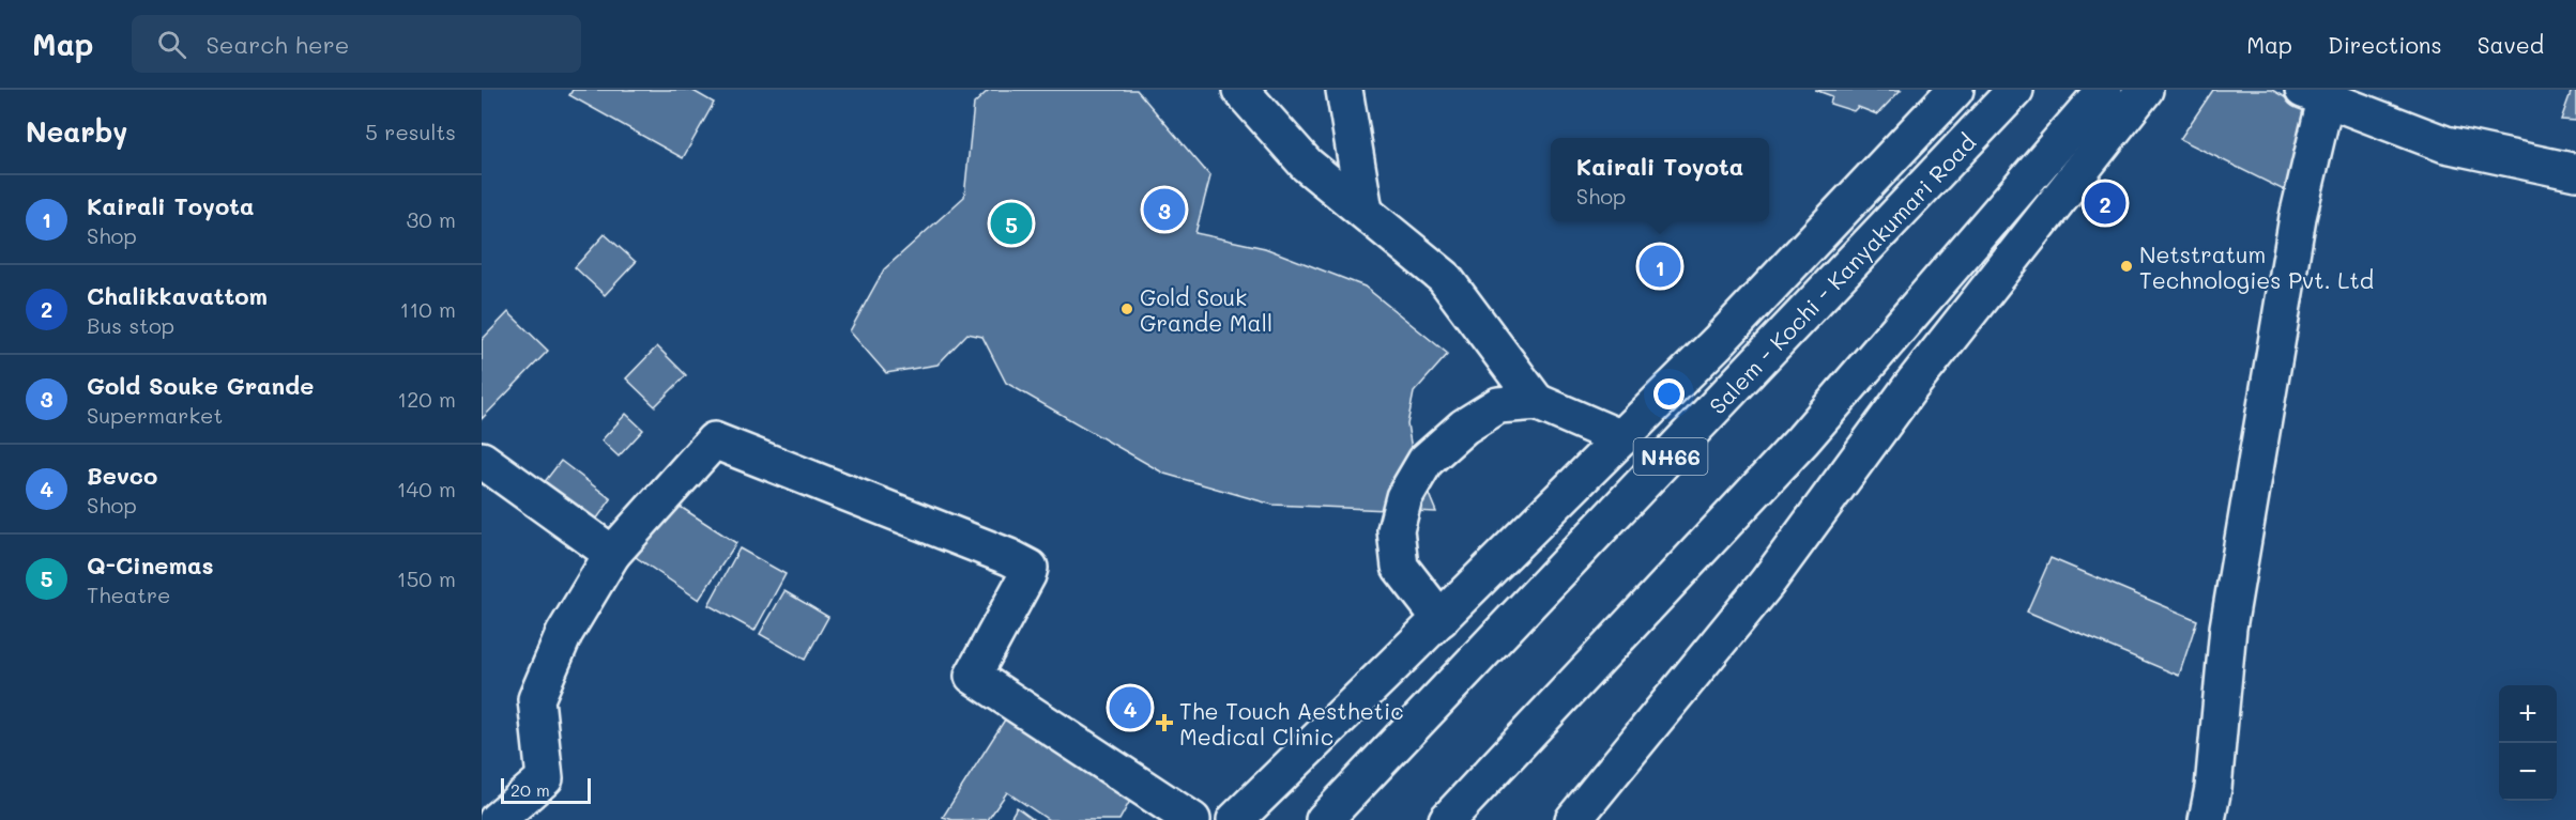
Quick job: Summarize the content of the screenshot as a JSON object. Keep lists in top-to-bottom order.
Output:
{
  "streets": {
    "main road": ["Salem - Kochi - Kanyakumari Road", "NH66"]
  },
  "places": {
    "other": ["Netstratum Technologies Pvt. Ltd", "Gold Souk Grande Mall"],
    "health": ["The Touch Aesthetic Medical Clinic"]
  },
  "scale_bar": "20 m",
  "page": {
    "header": "Map",
    "search": "Search here",
    "nav": ["Map", "Directions", "Saved"],
    "heading": ["Nearby", "5 results"],
    "popup": ["Kairali Toyota", "Shop"],
    "list": [
      {
        "mark": "1",
        "name": "Kairali Toyota",
        "note": "Shop",
        "value": "30 m"
      },
      {
        "mark": "2",
        "name": "Chalikkavattom",
        "note": "Bus stop",
        "value": "110 m"
      },
      {
        "mark": "3",
        "name": "Gold Souke Grande",
        "note": "Supermarket",
        "value": "120 m"
      },
      {
        "mark": "4",
        "name": "Bevco",
        "note": "Shop",
        "value": "140 m"
      },
      {
        "mark": "5",
        "name": "Q-Cinemas",
        "note": "Theatre",
        "value": "150 m"
      }
    ],
    "pins": [
      "2",
      "3",
      "5",
      "1",
      "4"
    ],
    "map_buttons": ["+", "−"],
    "scale": "20 m"
  }
}
